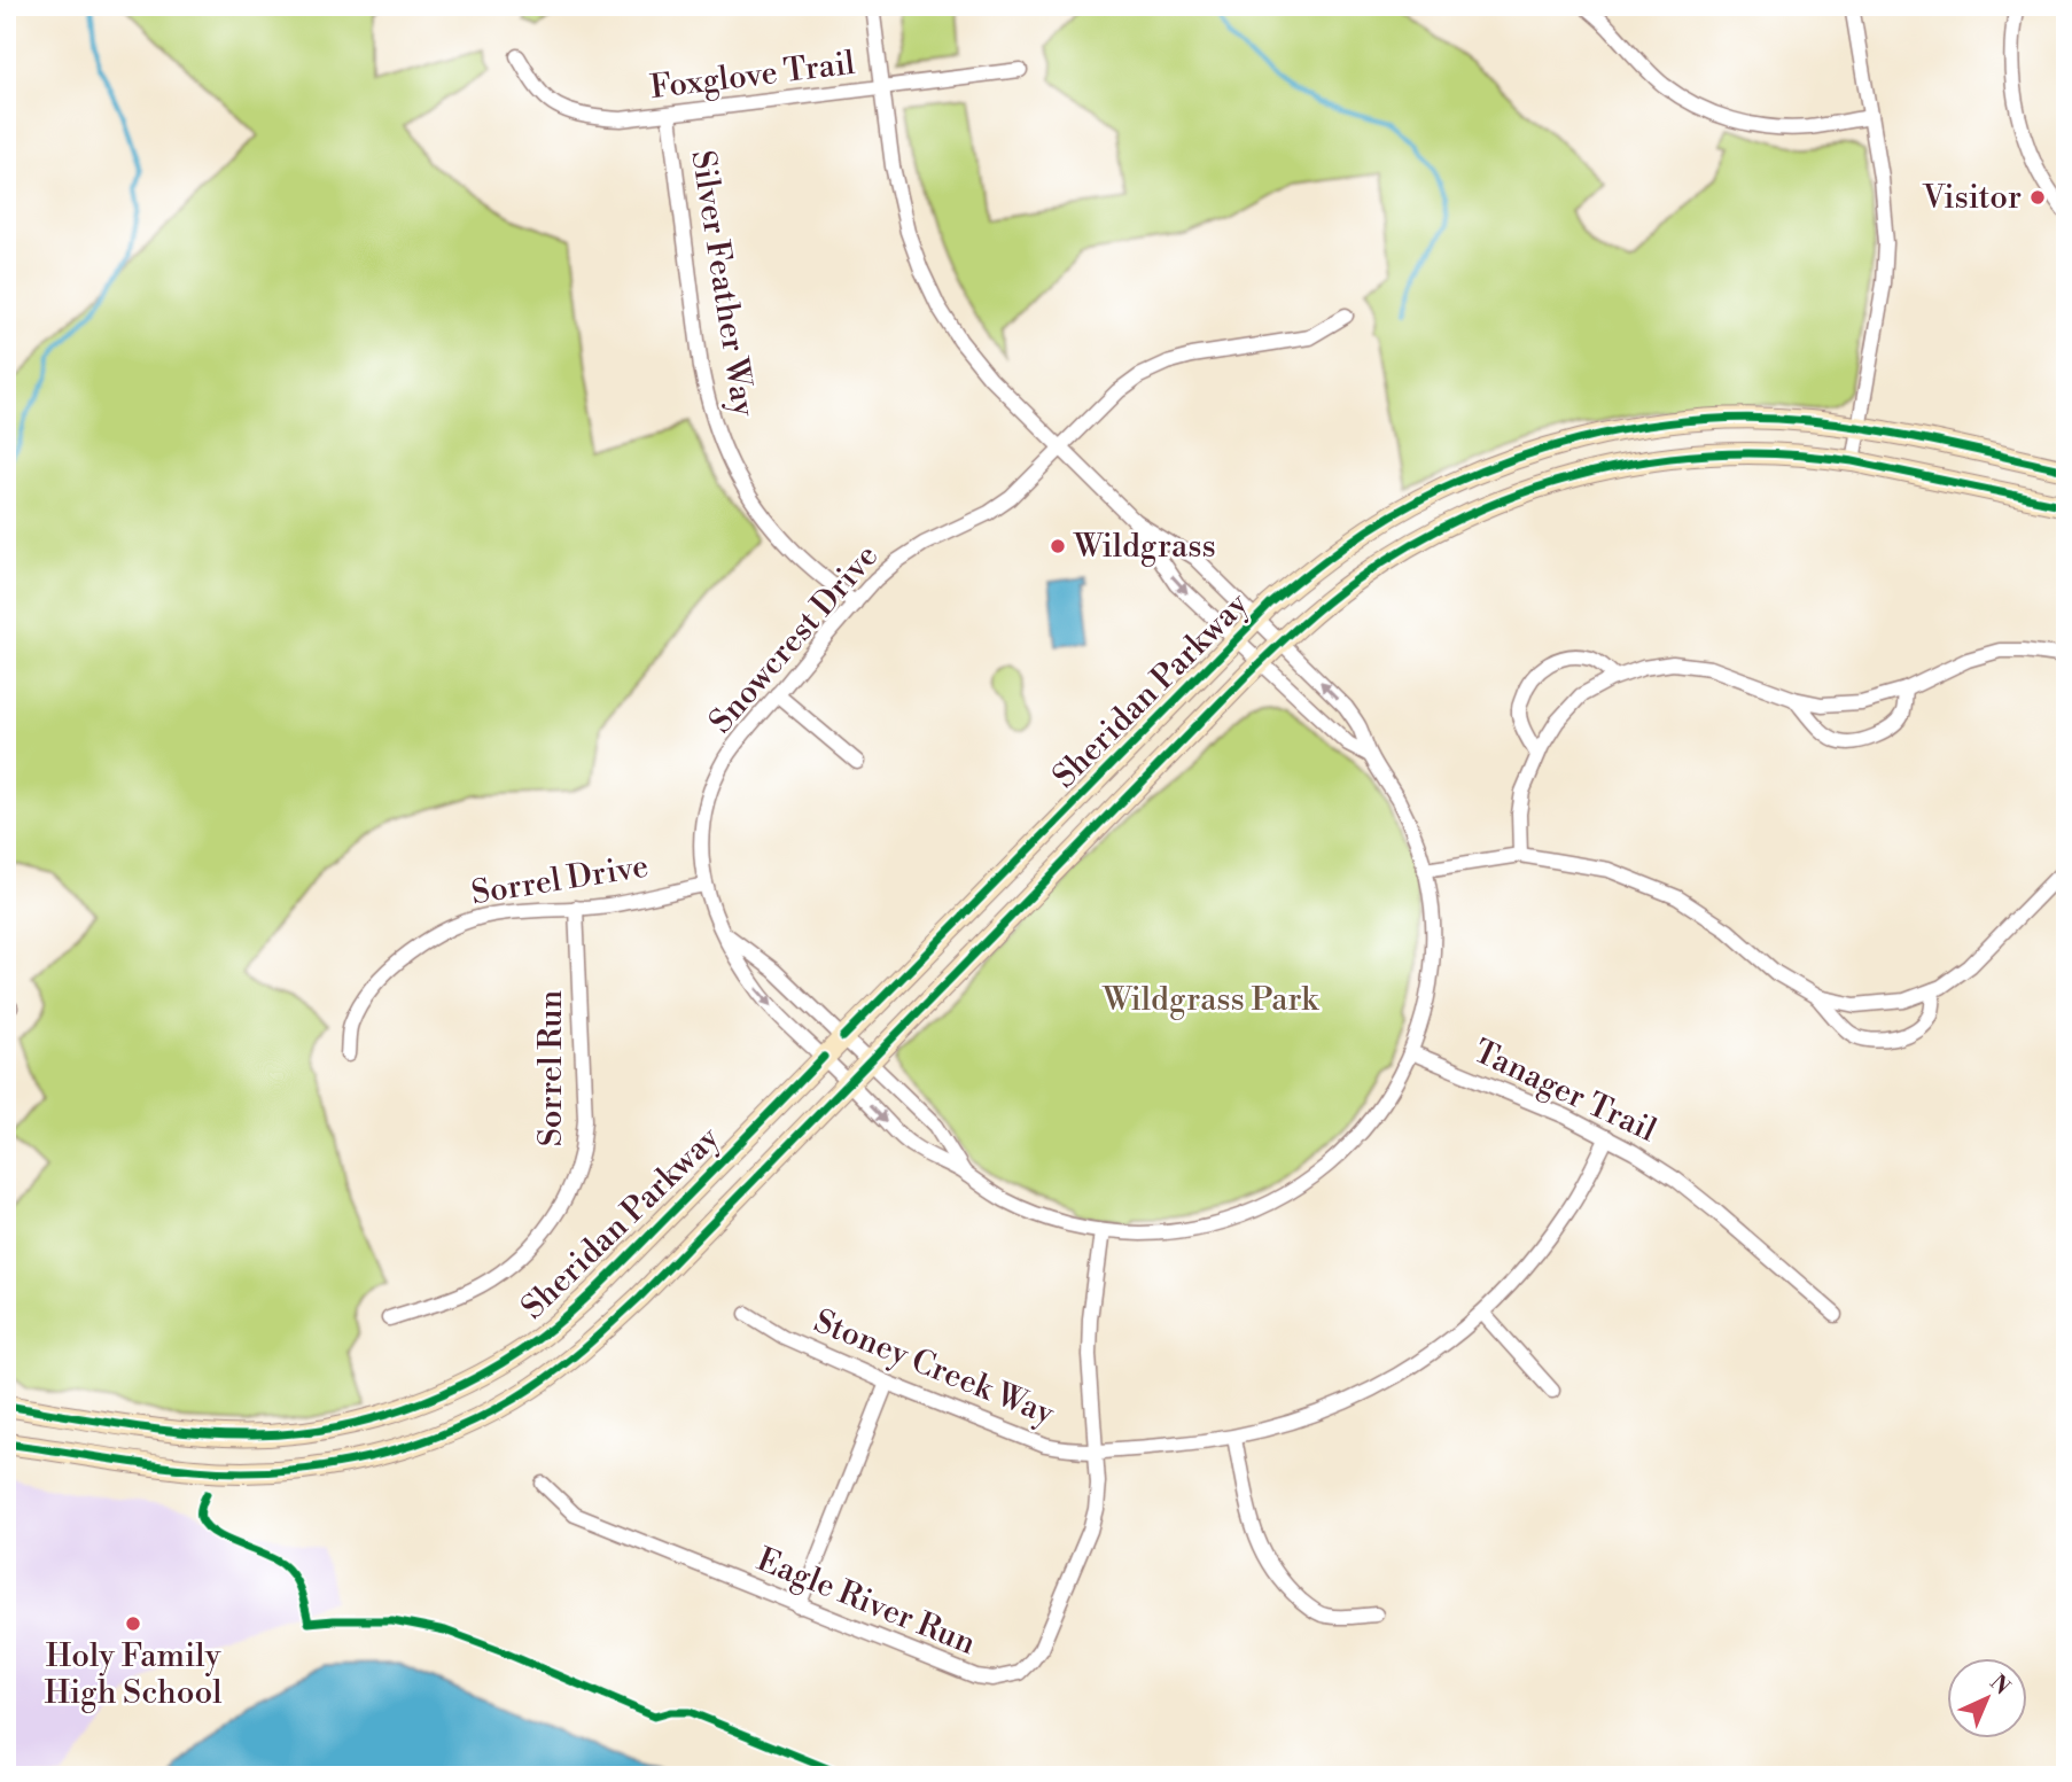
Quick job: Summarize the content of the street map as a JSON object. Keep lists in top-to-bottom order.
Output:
{
  "streets": {
    "main road": ["Sheridan Parkway"],
    "street": [
      "Foxglove Trail",
      "Silver Feather Way",
      "Snowcrest Drive",
      "Sorrel Drive",
      "Sorrel Run",
      "Tanager Trail",
      "Stoney Creek Way",
      "Eagle River Run"
    ]
  },
  "crossings": [
    ["Foxglove Trail", "Silver Feather Way"],
    ["Silver Feather Way", "Snowcrest Drive"],
    ["Snowcrest Drive", "Sheridan Parkway"],
    ["Snowcrest Drive", "Sorrel Drive"],
    ["Snowcrest Drive", "Tanager Trail"],
    ["Snowcrest Drive", "Eagle River Run"],
    ["Sorrel Drive", "Sorrel Run"],
    ["Tanager Trail", "Stoney Creek Way"],
    ["Stoney Creek Way", "Eagle River Run"]
  ],
  "parks": ["Wildgrass Park"],
  "places": ["Visitor", "Wildgrass", "Holy Family High School"],
  "north": "top right"
}
